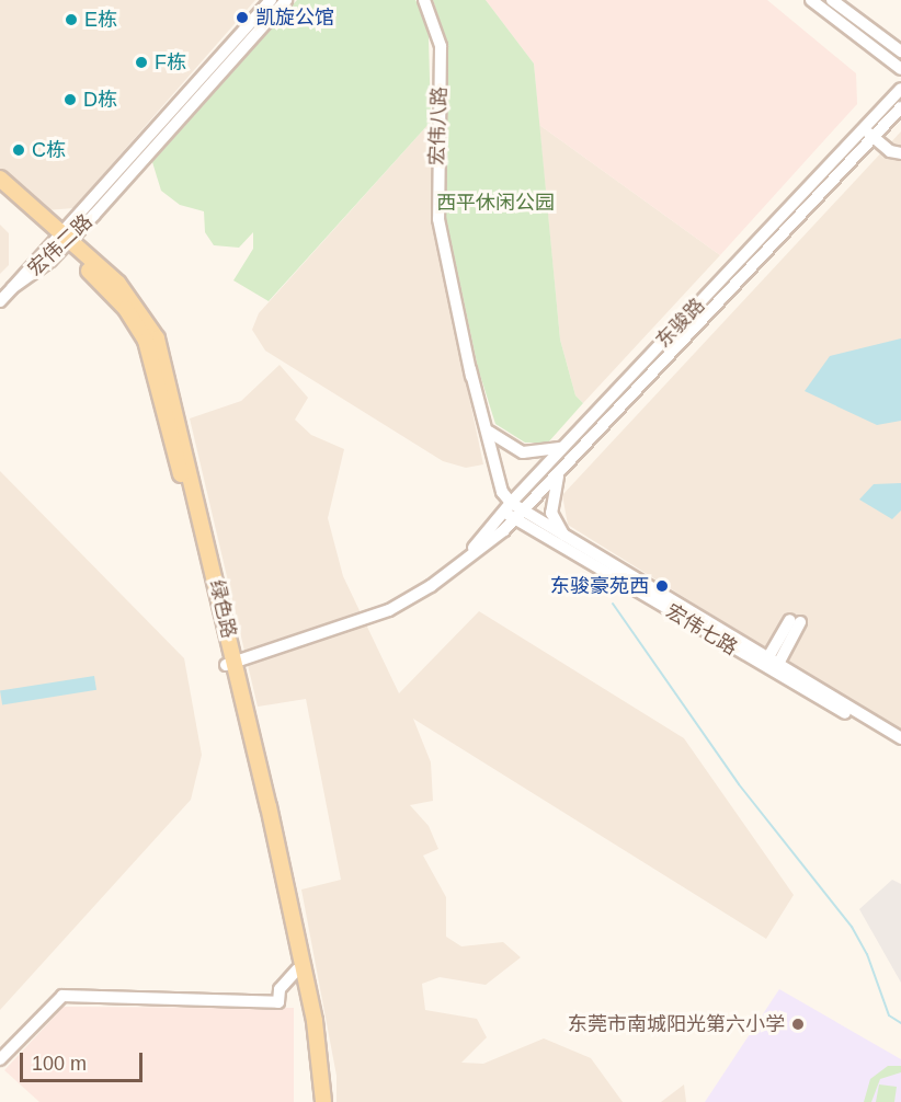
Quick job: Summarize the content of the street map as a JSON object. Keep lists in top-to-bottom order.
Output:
{
  "streets": {
    "main road": ["绿色路"],
    "street": [
      "宏伟八路",
      "宏伟二路",
      "东骏路",
      "宏伟七路"
    ]
  },
  "crossings": [
    ["宏伟八路", "东骏路"],
    ["宏伟八路", "宏伟七路"],
    ["宏伟二路", "绿色路"],
    ["东骏路", "绿色路"],
    ["东骏路", "宏伟七路"]
  ],
  "parks": ["西平休闲公园"],
  "places": [
    "凯旋公馆",
    "E栋",
    "F栋",
    "D栋",
    "C栋",
    "东骏豪苑西",
    "东莞市南城阳光第六小学"
  ],
  "scale_bar": "100 m"
}
